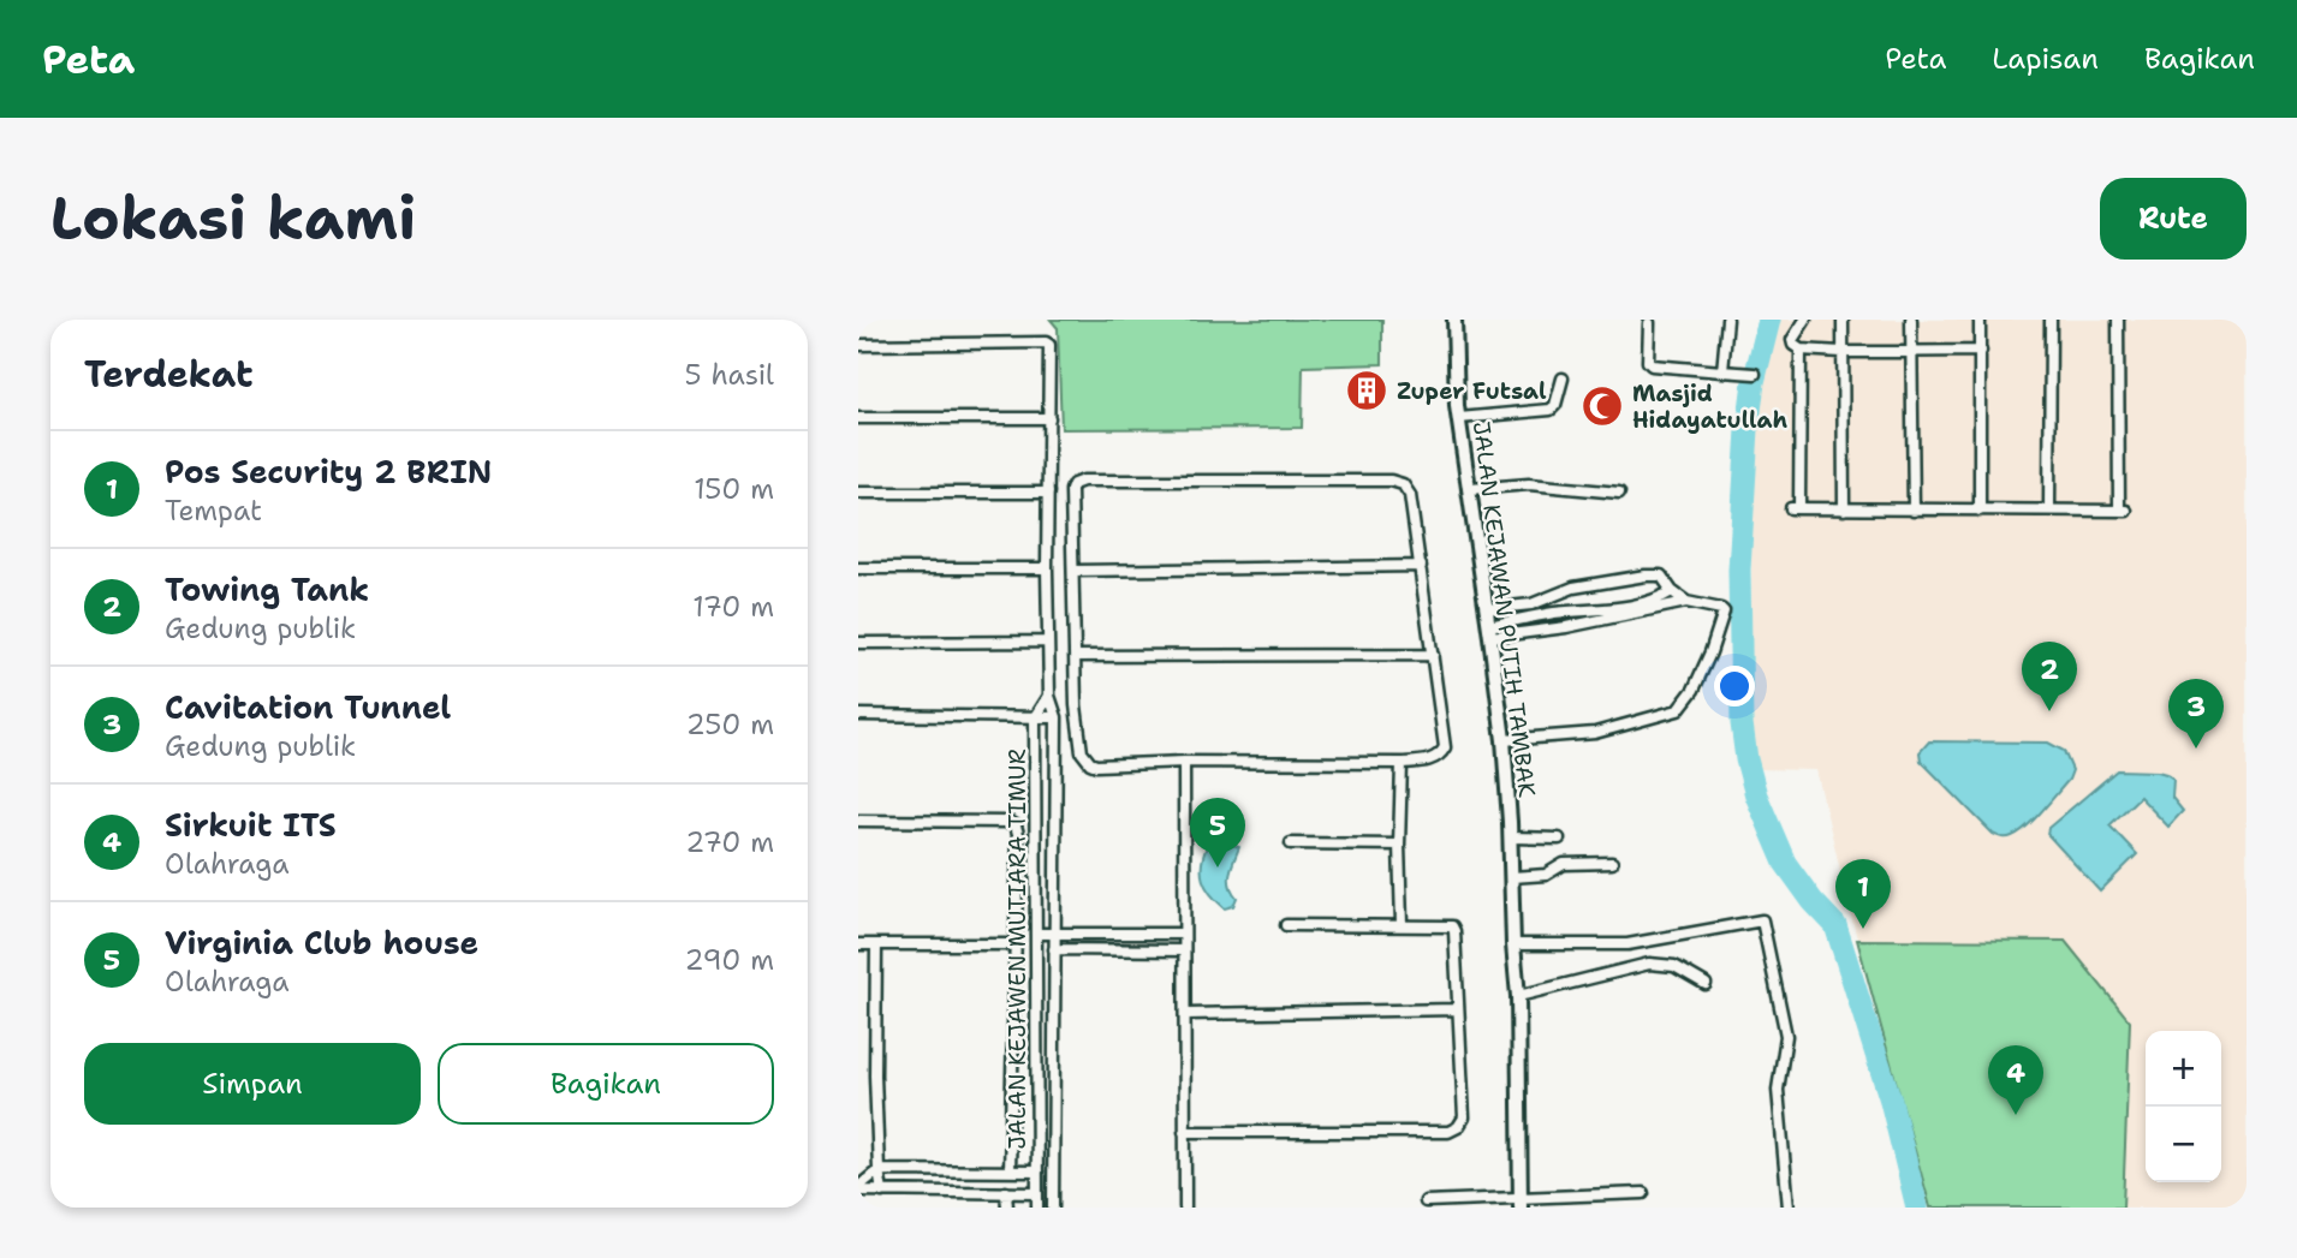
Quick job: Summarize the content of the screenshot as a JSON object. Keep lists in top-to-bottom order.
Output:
{
  "streets": {
    "street": ["JALAN KEJAWAN PUTIH TAMBAK", "JALAN KEJAWEN MUTIARA TIMUR"]
  },
  "places": {
    "building": ["Zuper Futsal"],
    "mosque": ["Masjid Hidayatullah"]
  },
  "page": {
    "header": "Peta",
    "nav": ["Peta", "Lapisan", "Bagikan"],
    "buttons": [
      "Rute",
      ["Simpan", "Bagikan"]
    ],
    "title": "Lokasi kami",
    "heading": ["Terdekat", "5 hasil"],
    "list": [
      {
        "mark": "1",
        "name": "Pos Security 2 BRIN",
        "note": "Tempat",
        "value": "150 m"
      },
      {
        "mark": "2",
        "name": "Towing Tank",
        "note": "Gedung publik",
        "value": "170 m"
      },
      {
        "mark": "3",
        "name": "Cavitation Tunnel",
        "note": "Gedung publik",
        "value": "250 m"
      },
      {
        "mark": "4",
        "name": "Sirkuit ITS",
        "note": "Olahraga",
        "value": "270 m"
      },
      {
        "mark": "5",
        "name": "Virginia Club house",
        "note": "Olahraga",
        "value": "290 m"
      }
    ],
    "pins": [
      "2",
      "3",
      "5",
      "1",
      "4"
    ],
    "map_buttons": ["+", "−"]
  }
}
